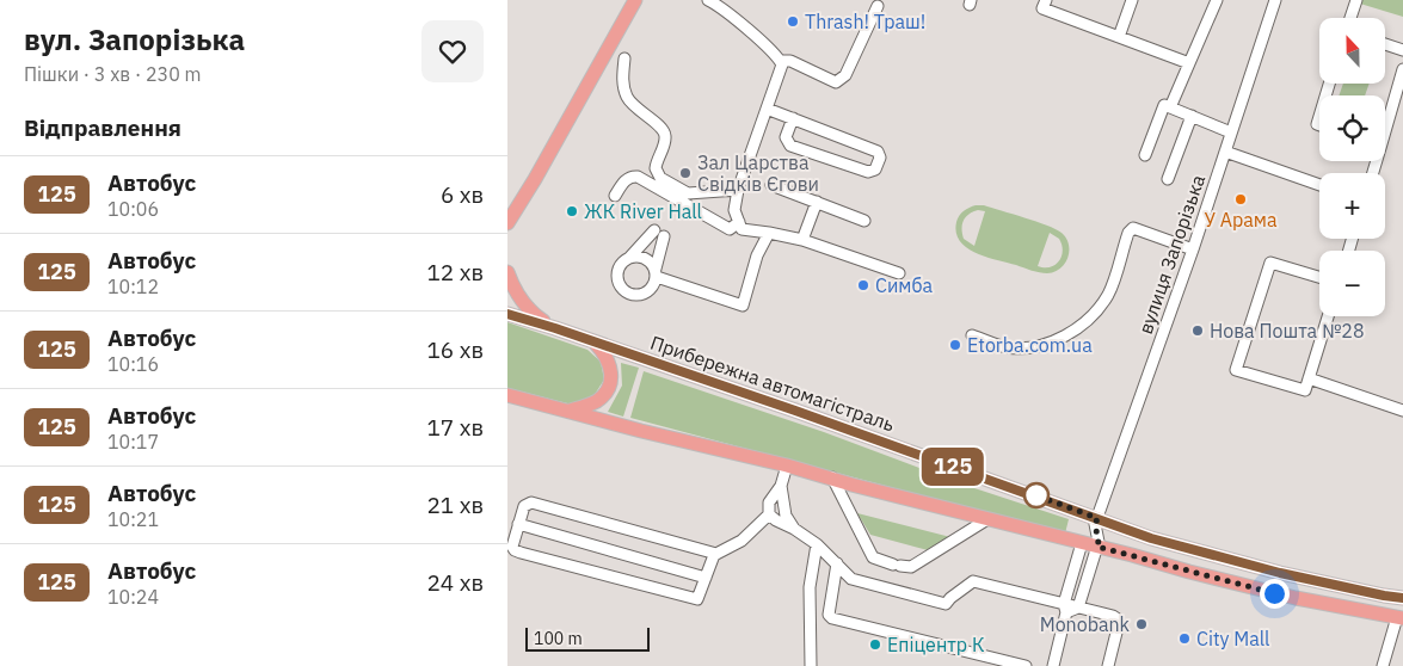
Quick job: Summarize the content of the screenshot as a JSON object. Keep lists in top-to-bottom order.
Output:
{
  "streets": {
    "main road": ["Прибережна автомагістраль"],
    "street": ["вулиця Запорізька"]
  },
  "crossings": [
    ["вулиця Запорізька", "Прибережна автомагістраль"]
  ],
  "places": [
    "Thrash! Траш!",
    "Зал Царства Свідків Єгови",
    "У Арама",
    "ЖК River Hall",
    "Симба",
    "Нова Пошта №28",
    "Etorba.com.ua",
    "Monobank",
    "City Mall",
    "Епіцентр К"
  ],
  "lines": ["bus line 125"],
  "scale_bar": "100 m",
  "north": "top",
  "page": {
    "heading": [
      ["вул. Запорізька", "Пішки · 3 хв · 230 m"],
      "Відправлення"
    ],
    "on_map": "125",
    "map_buttons": ["+", "−"],
    "list": [
      {
        "mark": "125",
        "name": "Автобус",
        "note": "10:06",
        "value": "6 хв"
      },
      {
        "mark": "125",
        "name": "Автобус",
        "note": "10:12",
        "value": "12 хв"
      },
      {
        "mark": "125",
        "name": "Автобус",
        "note": "10:16",
        "value": "16 хв"
      },
      {
        "mark": "125",
        "name": "Автобус",
        "note": "10:17",
        "value": "17 хв"
      },
      {
        "mark": "125",
        "name": "Автобус",
        "note": "10:21",
        "value": "21 хв"
      },
      {
        "mark": "125",
        "name": "Автобус",
        "note": "10:24",
        "value": "24 хв"
      }
    ],
    "scale": "100 m"
  }
}
